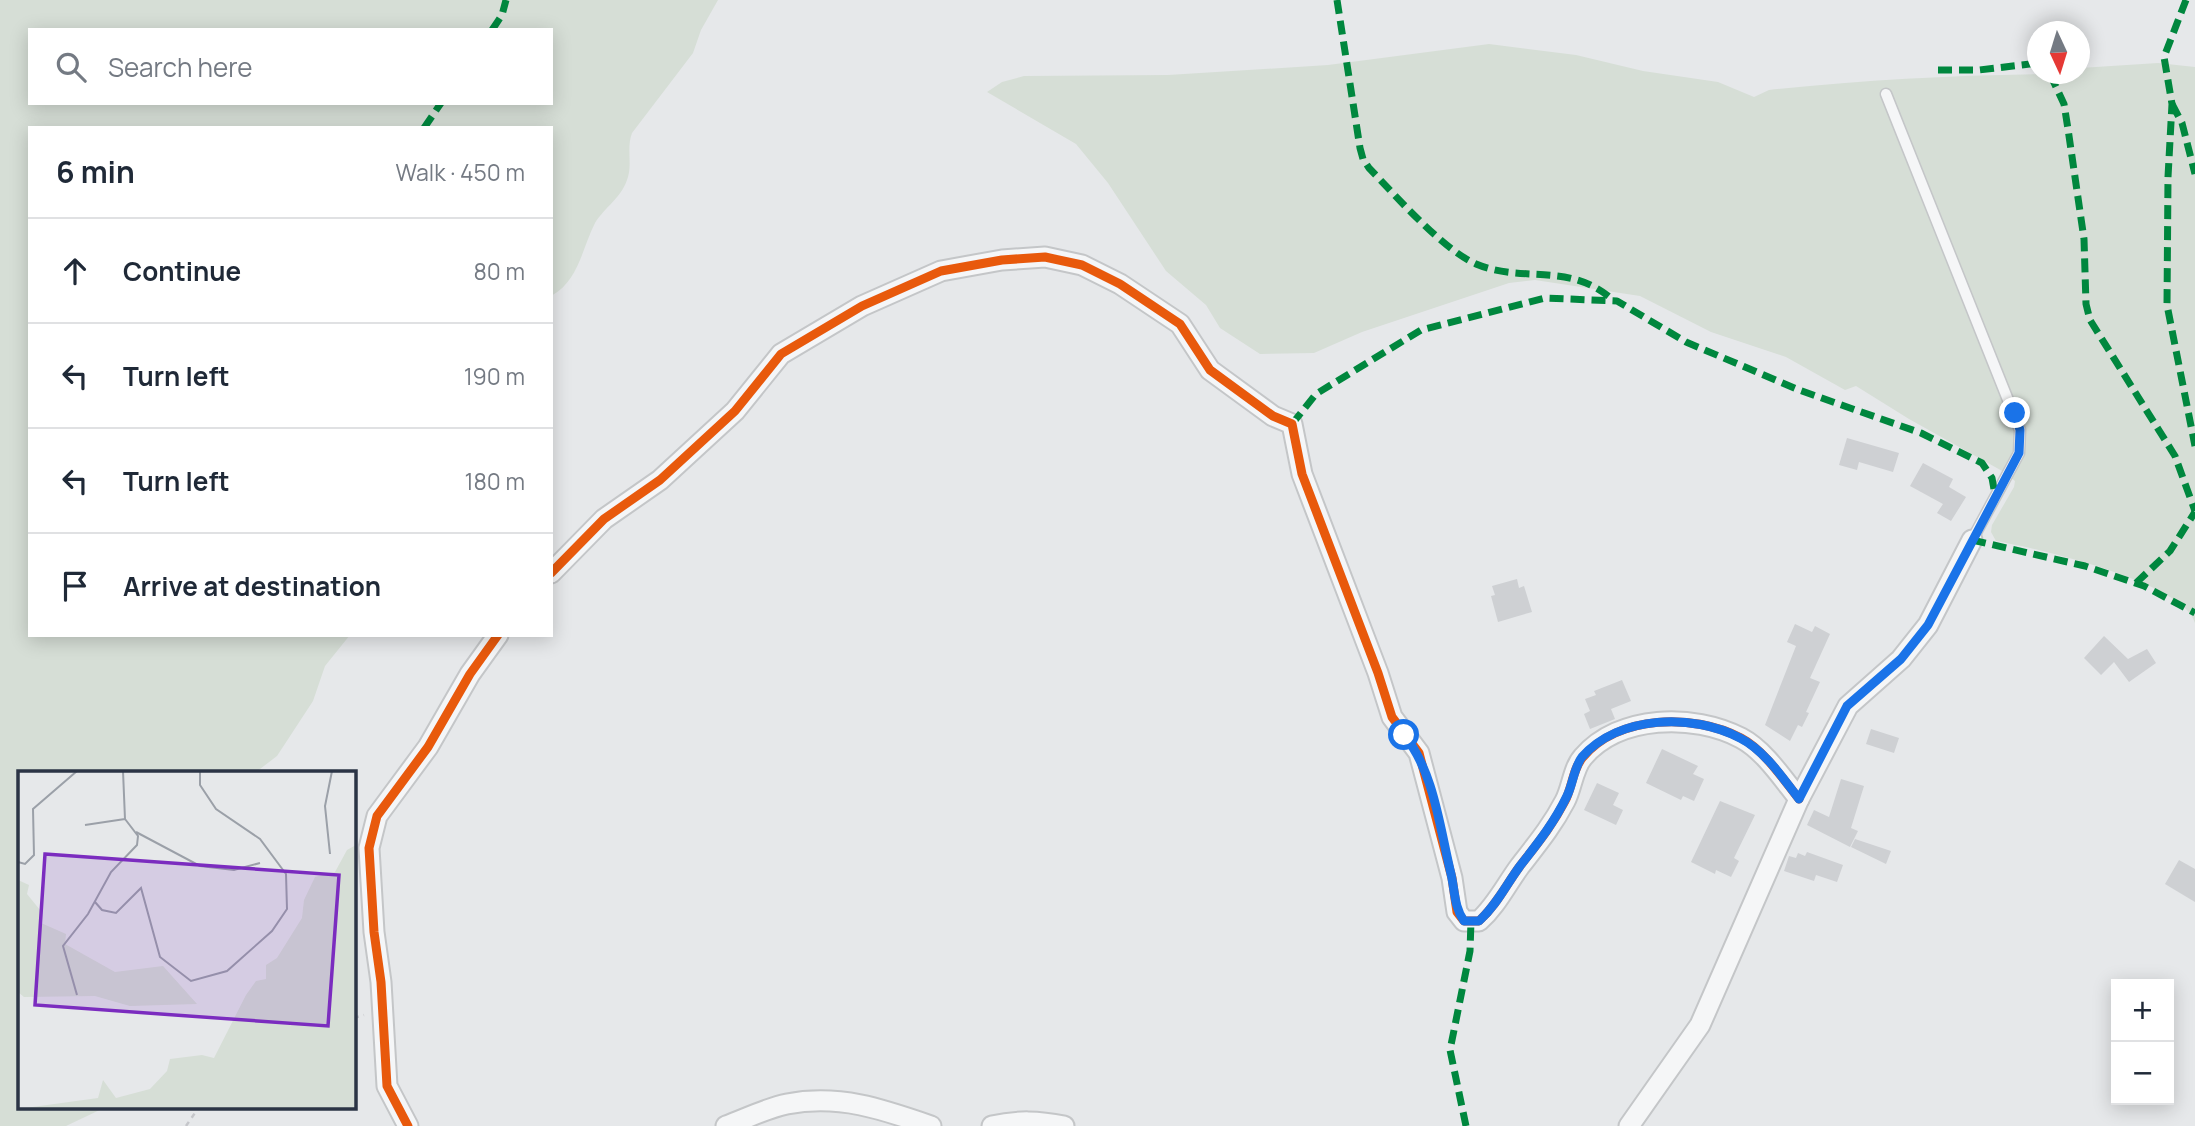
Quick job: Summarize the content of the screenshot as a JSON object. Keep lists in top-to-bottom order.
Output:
{
  "north": "bottom",
  "page": {
    "search": "Search here",
    "heading": ["6 min", "Walk · 450 m"],
    "list": [
      ["Continue", "80 m"],
      ["Turn left", "190 m"],
      ["Turn left", "180 m"],
      "Arrive at destination"
    ],
    "map_buttons": ["+", "−"]
  }
}
